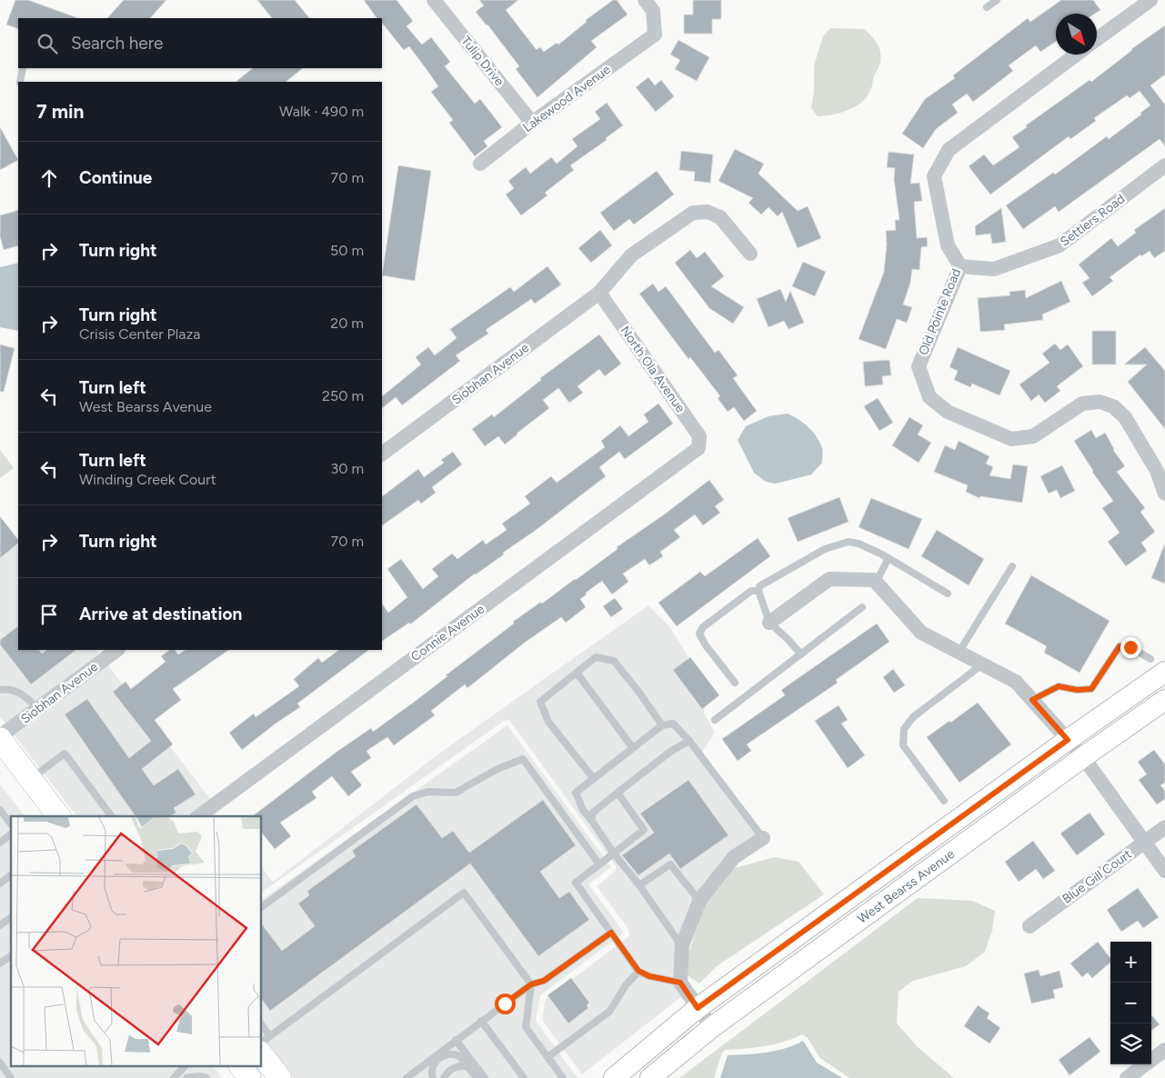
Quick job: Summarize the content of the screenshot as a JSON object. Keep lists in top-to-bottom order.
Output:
{
  "streets": {
    "main road": ["West Bearss Avenue"],
    "street": [
      "Tulip Drive",
      "Lakewood Avenue",
      "Settlers Road",
      "Old Pointe Road",
      "North Ola Avenue",
      "Siobhan Avenue",
      "Connie Avenue",
      "Blue Gill Court"
    ]
  },
  "crossings": [
    ["Tulip Drive", "Lakewood Avenue"],
    ["Settlers Road", "Old Pointe Road"],
    ["North Ola Avenue", "Siobhan Avenue"],
    ["North Ola Avenue", "Connie Avenue"]
  ],
  "north": "bottom right",
  "page": {
    "search": "Search here",
    "heading": ["7 min", "Walk · 490 m"],
    "list": [
      ["Continue", "70 m"],
      ["Turn right", "50 m"],
      ["Turn right", "Crisis Center Plaza", "20 m"],
      ["Turn left", "West Bearss Avenue", "250 m"],
      ["Turn left", "Winding Creek Court", "30 m"],
      ["Turn right", "70 m"],
      "Arrive at destination"
    ],
    "map_buttons": ["+", "−"]
  }
}
